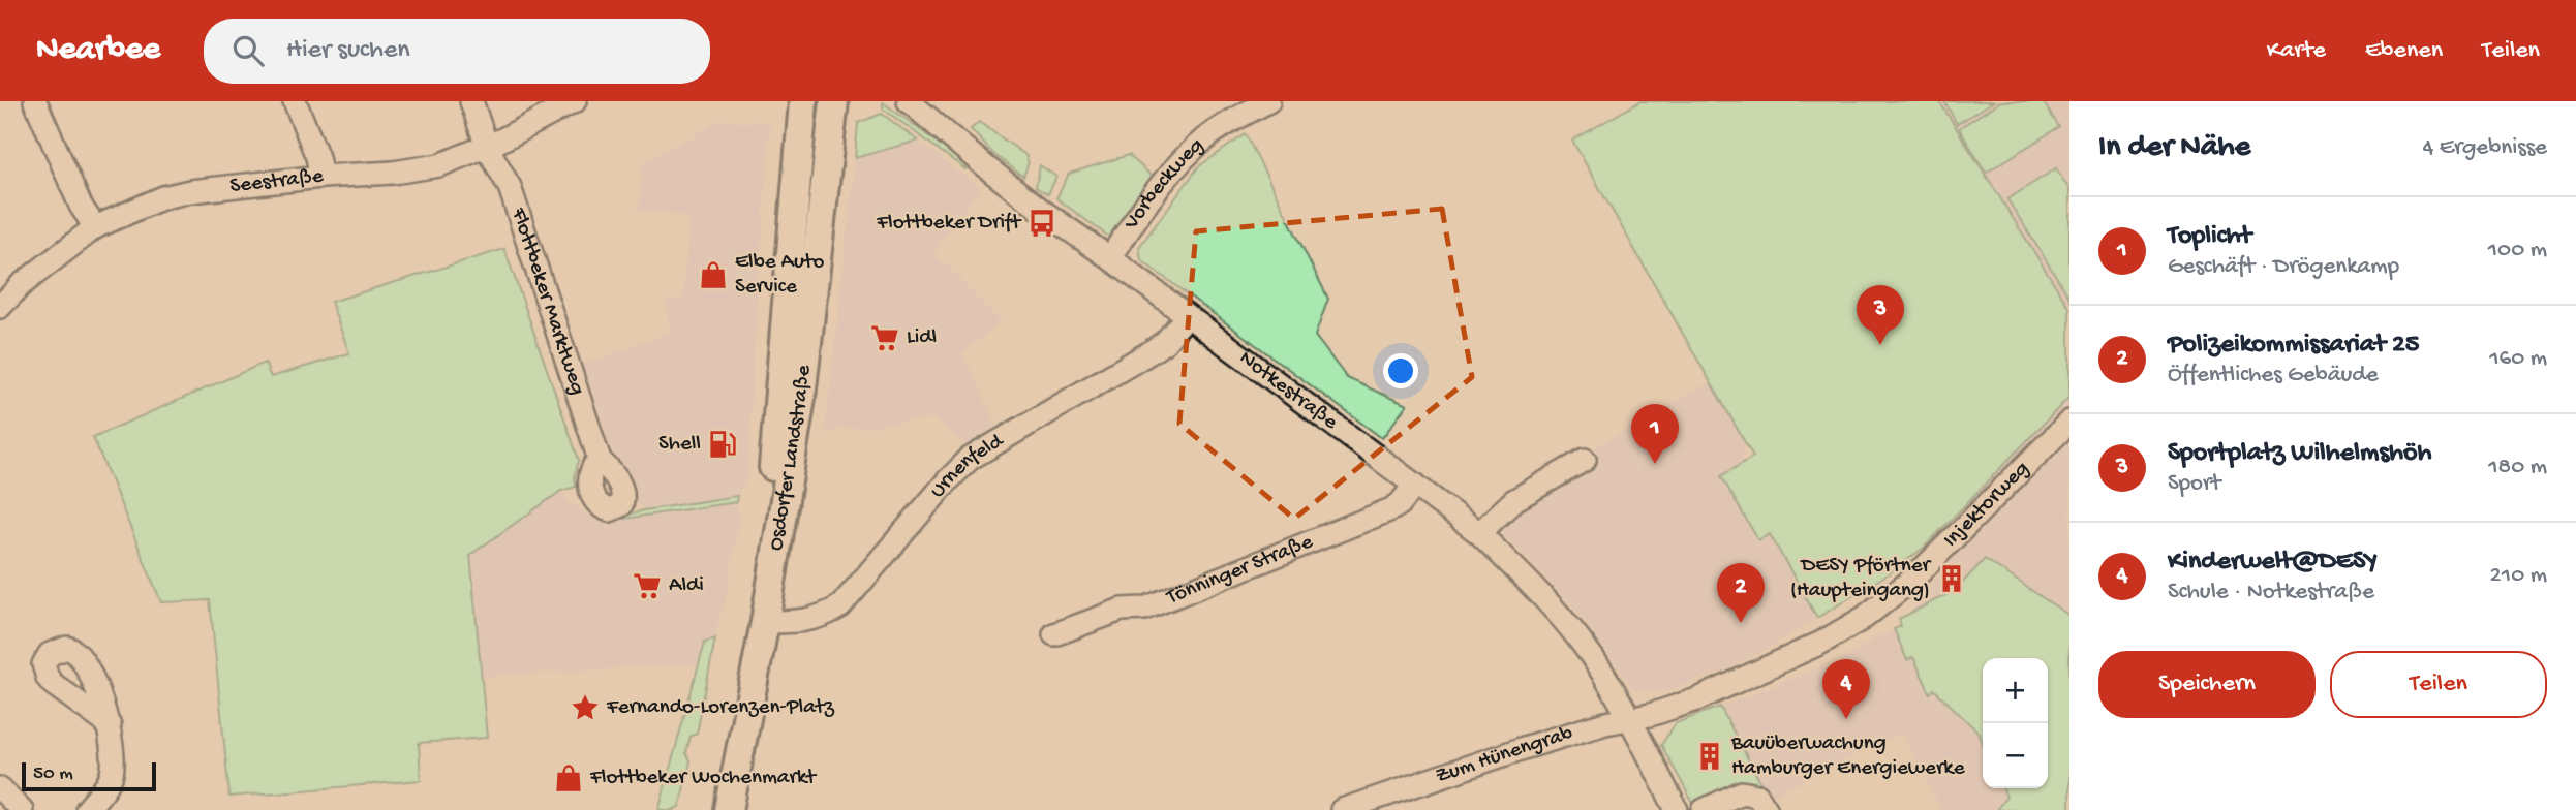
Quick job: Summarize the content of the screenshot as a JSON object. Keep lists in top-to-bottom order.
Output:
{
  "streets": {
    "main road": ["Osdorfer Landstraße"],
    "street": [
      "Seestraße",
      "Vorbeckweg",
      "Flottbeker Marktweg",
      "Notkestraße",
      "Urnenfeld",
      "Injektorweg",
      "Tönninger Straße",
      "Zum Hünengrab"
    ]
  },
  "crossings": [
    ["Seestraße", "Flottbeker Marktweg"],
    ["Vorbeckweg", "Notkestraße"],
    ["Notkestraße", "Urnenfeld"],
    ["Notkestraße", "Injektorweg"],
    ["Notkestraße", "Tönninger Straße"],
    ["Notkestraße", "Zum Hünengrab"],
    ["Osdorfer Landstraße", "Urnenfeld"],
    ["Injektorweg", "Zum Hünengrab"]
  ],
  "places": {
    "bus stop": ["Flottbeker Drift"],
    "shop": ["Elbe Auto Service", "Flottbeker Wochenmarkt"],
    "supermarket": ["Lidl", "Aldi"],
    "fuel station": ["Shell"],
    "building": ["DESY Pförtner (Haupteingang)", "Bauüberwachung Hamburger Energiewerke"],
    "place": ["Fernando-Lorenzen-Platz"]
  },
  "scale_bar": "50 m",
  "page": {
    "header": "Nearbee",
    "search": "Hier suchen",
    "nav": ["Karte", "Ebenen", "Teilen"],
    "heading": ["In der Nähe", "4 Ergebnisse"],
    "list": [
      {
        "mark": "1",
        "name": "Toplicht",
        "note": "Geschäft · Drögenkamp",
        "value": "100 m"
      },
      {
        "mark": "2",
        "name": "Polizeikommissariat 25",
        "note": "Öffentliches Gebäude",
        "value": "160 m"
      },
      {
        "mark": "3",
        "name": "Sportplatz Wilhelmshöh",
        "note": "Sport",
        "value": "180 m"
      },
      {
        "mark": "4",
        "name": "Kinderwelt@DESY",
        "note": "Schule · Notkestraße",
        "value": "210 m"
      }
    ],
    "pins": [
      "3",
      "1",
      "2",
      "4"
    ],
    "buttons": ["Speichern", "Teilen"],
    "map_buttons": ["+", "−"],
    "scale": "50 m"
  }
}
